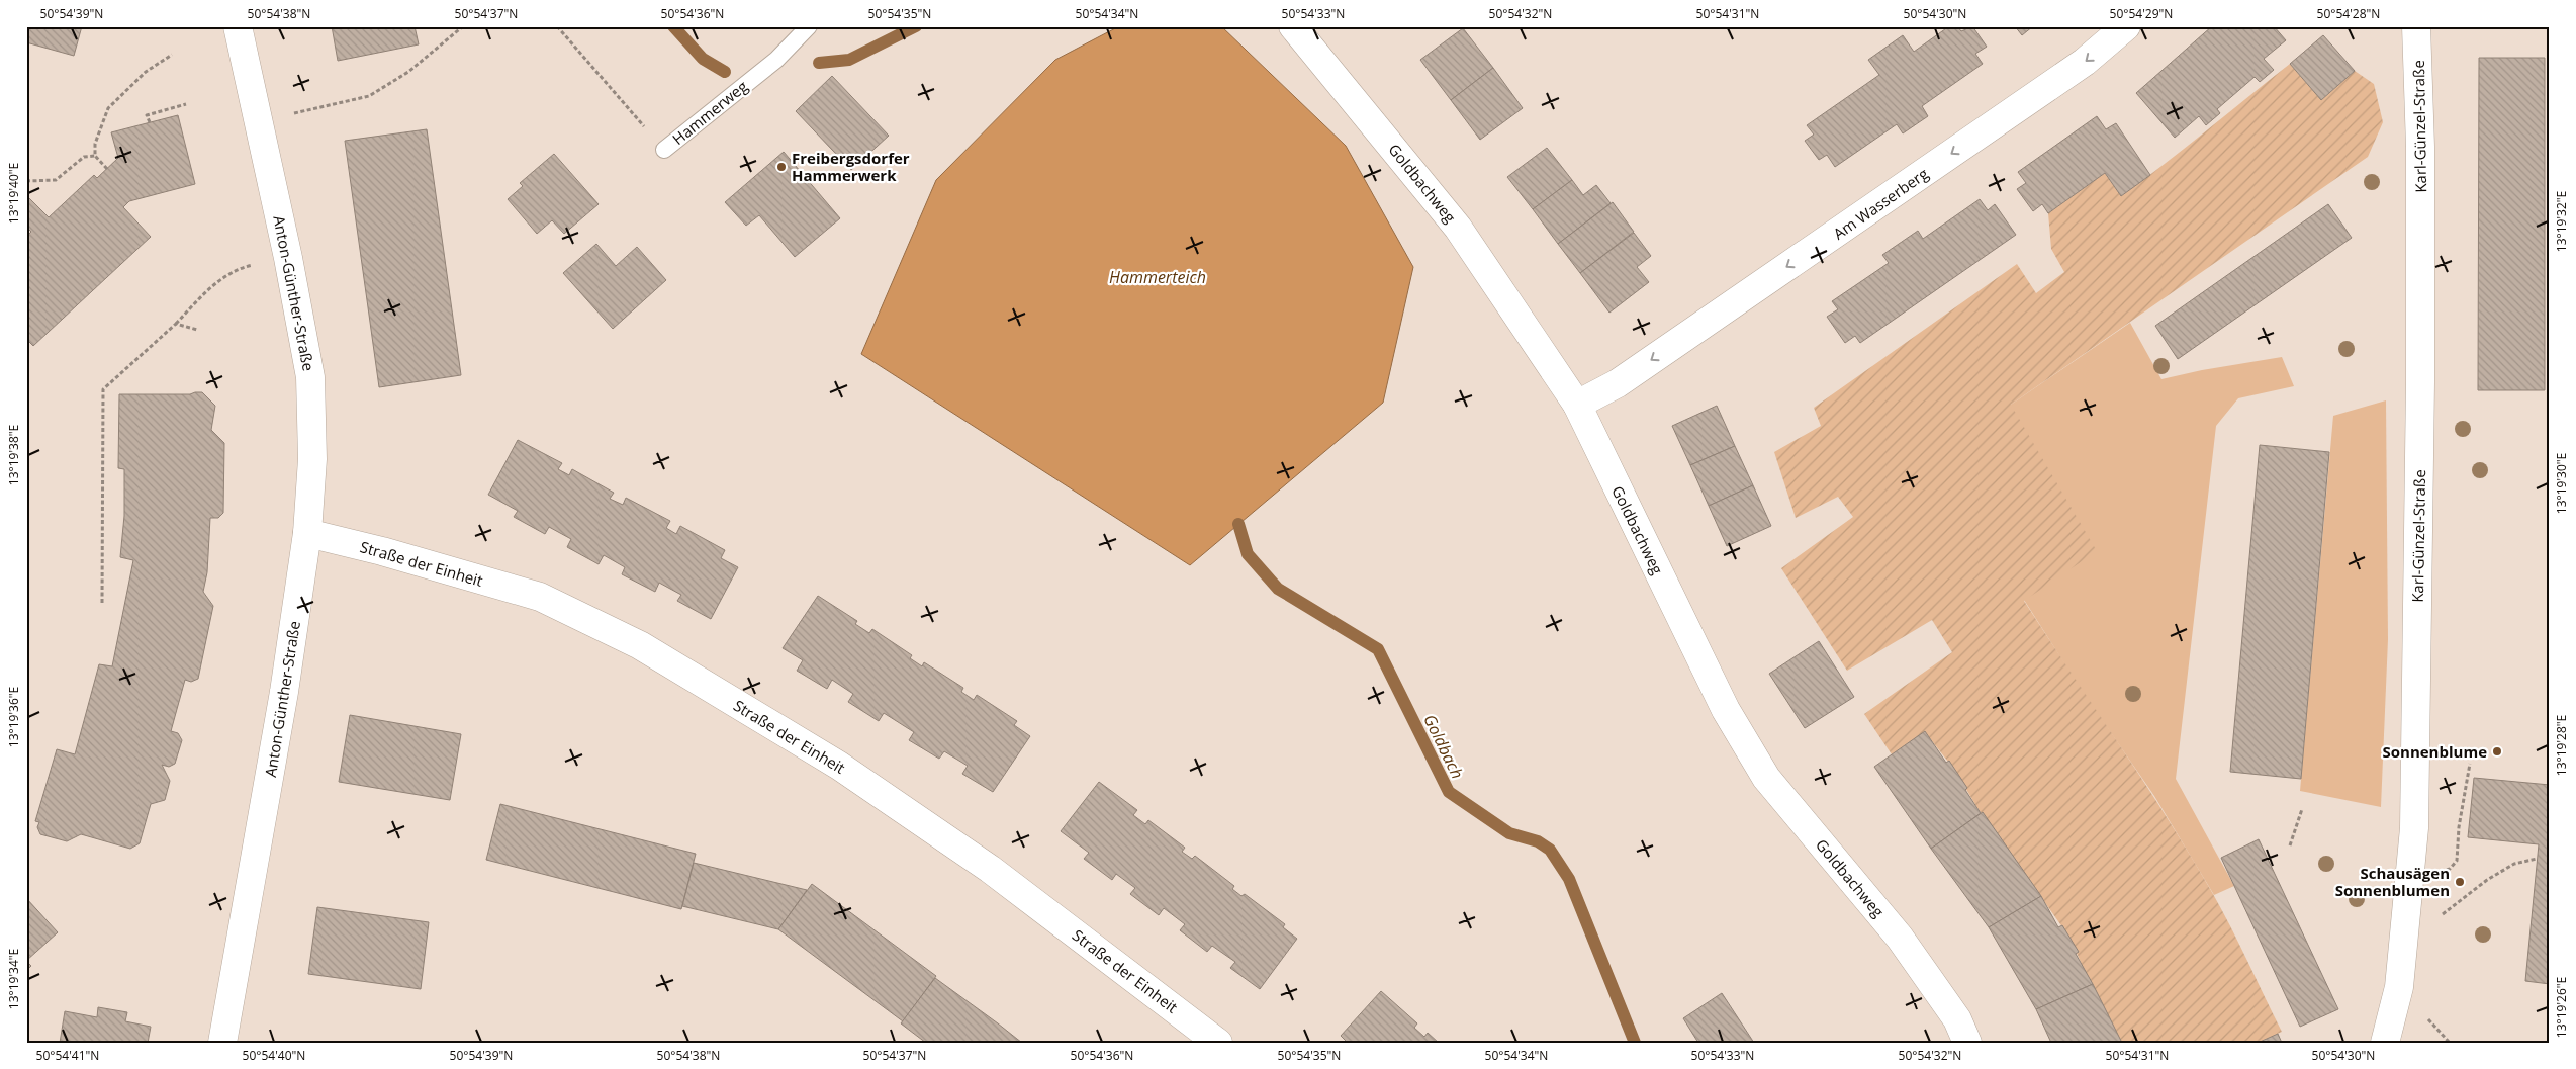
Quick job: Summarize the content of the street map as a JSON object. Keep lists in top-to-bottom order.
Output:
{
  "streets": {
    "street": [
      "Karl-Günzel-Straße",
      "Goldbachweg",
      "Am Wasserberg",
      "Anton-Günther-Straße",
      "Straße der Einheit"
    ],
    "lane": ["Hammerweg"]
  },
  "crossings": [
    ["Goldbachweg", "Am Wasserberg"],
    ["Anton-Günther-Straße", "Straße der Einheit"]
  ],
  "one_way": ["Am Wasserberg"],
  "water": ["Hammerteich", "Goldbach"],
  "places": ["Freibergsdorfer Hammerwerk", "Sonnenblume", "Schausägen Sonnenblumen"],
  "coordinates": [
    "50°54'39\"N",
    "50°54'38\"N",
    "50°54'37\"N",
    "50°54'36\"N",
    "50°54'35\"N",
    "50°54'34\"N",
    "50°54'33\"N",
    "50°54'32\"N",
    "50°54'31\"N",
    "50°54'30\"N",
    "50°54'29\"N",
    "50°54'28\"N",
    "13°19'40\"E",
    "13°19'32\"E",
    "13°19'38\"E",
    "13°19'30\"E",
    "13°19'36\"E",
    "13°19'28\"E",
    "13°19'34\"E",
    "13°19'26\"E",
    "50°54'41\"N",
    "50°54'40\"N"
  ]
}
